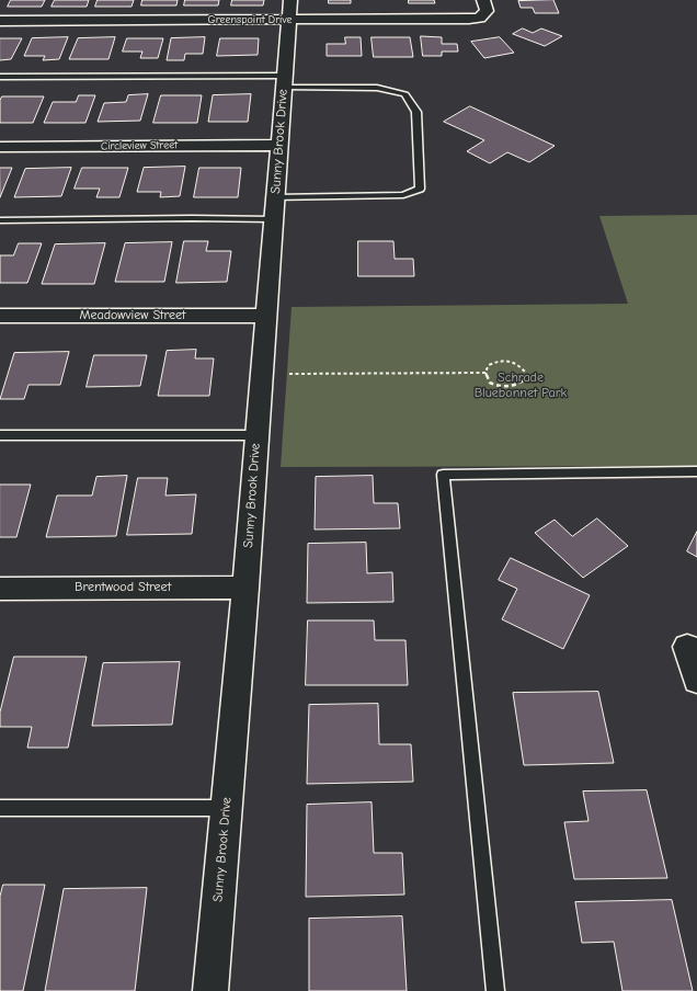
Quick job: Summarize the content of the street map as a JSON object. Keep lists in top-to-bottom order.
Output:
{
  "streets": {
    "street": [
      "Greenspoint Drive",
      "Sunny Brook Drive",
      "Circleview Street",
      "Meadowview Street",
      "Brentwood Street"
    ]
  },
  "crossings": [
    ["Greenspoint Drive", "Sunny Brook Drive"],
    ["Sunny Brook Drive", "Circleview Street"],
    ["Sunny Brook Drive", "Meadowview Street"],
    ["Sunny Brook Drive", "Brentwood Street"]
  ],
  "parks": ["Schrade Bluebonnet Park"]
}
